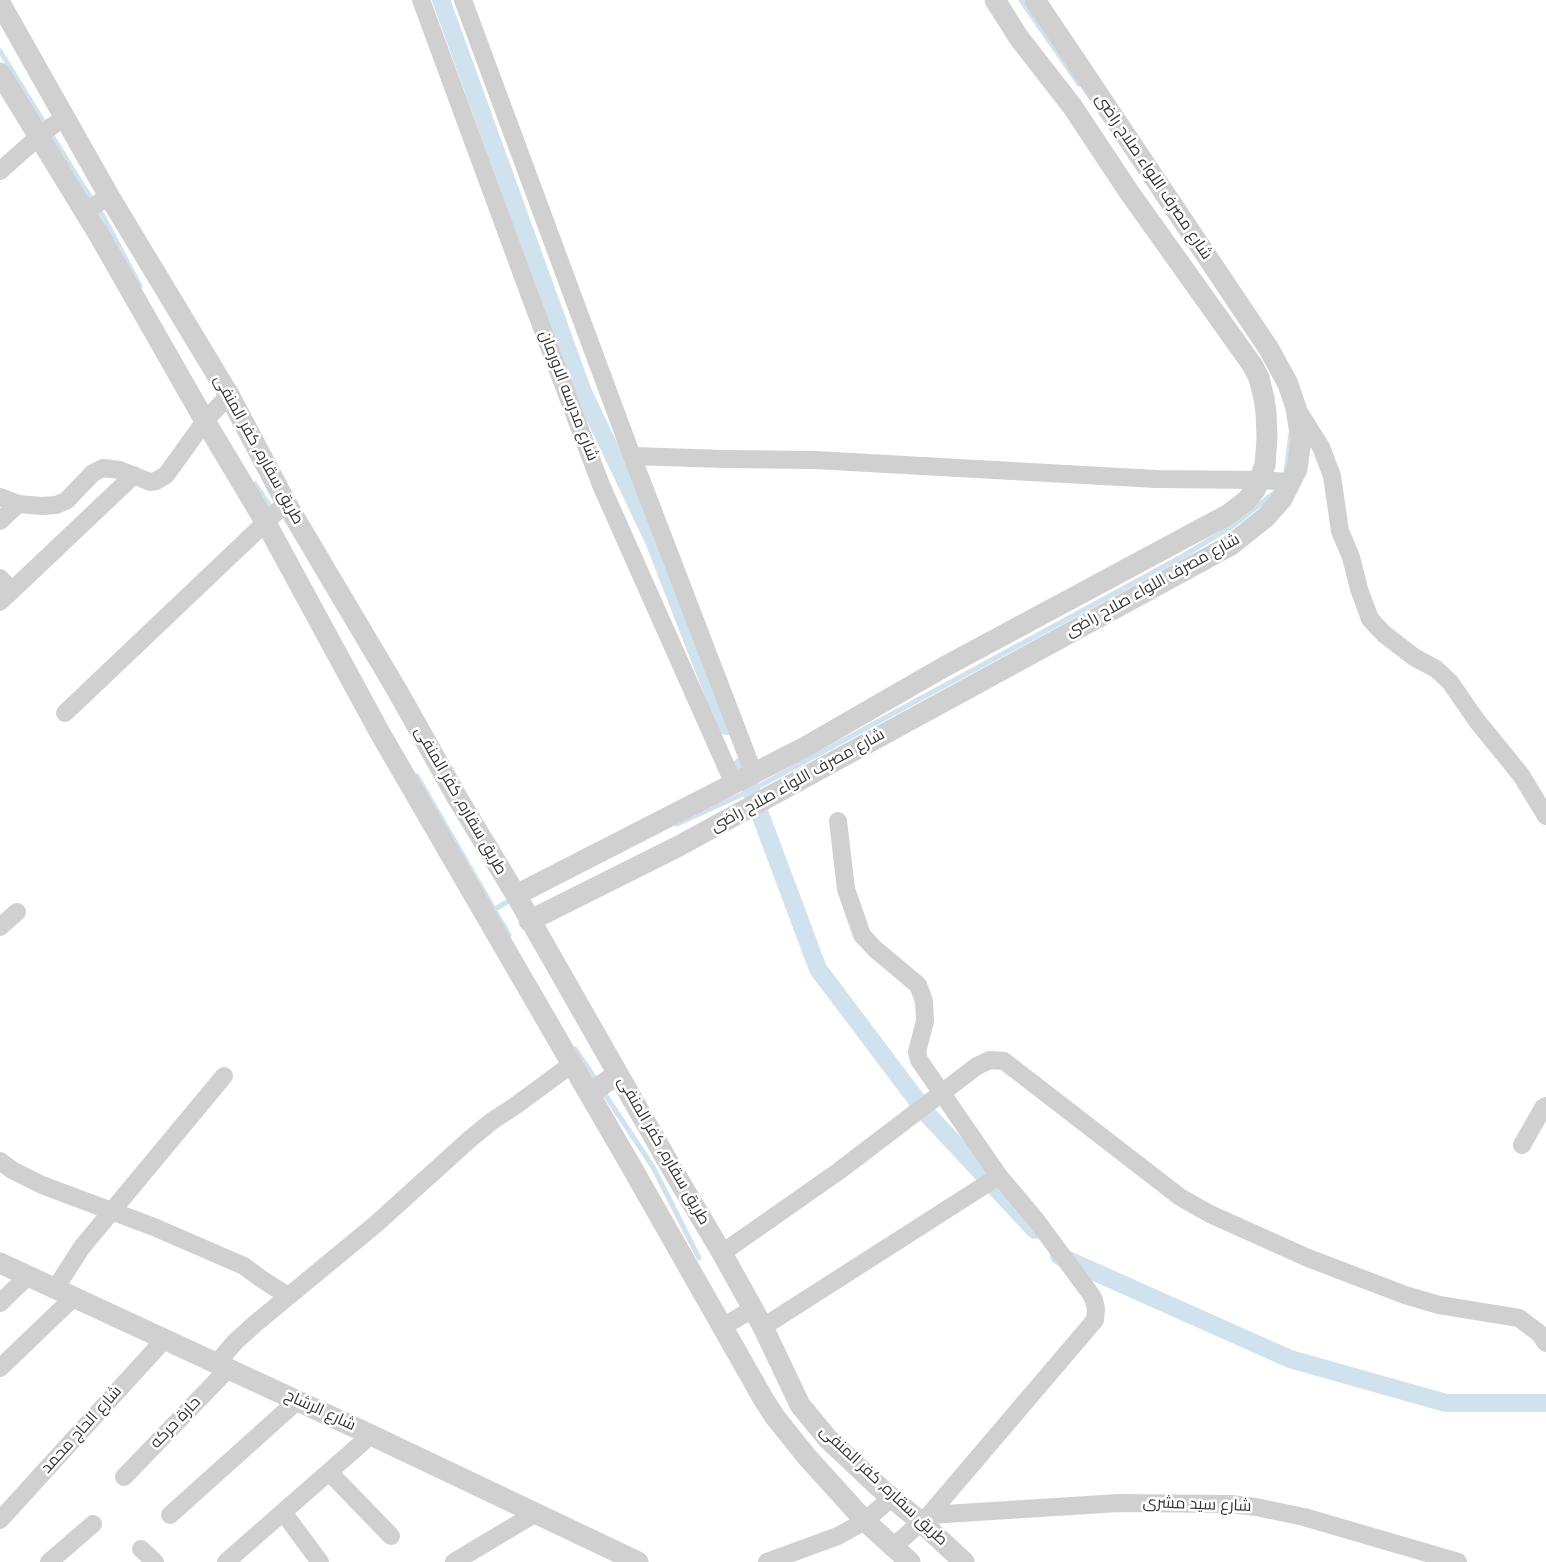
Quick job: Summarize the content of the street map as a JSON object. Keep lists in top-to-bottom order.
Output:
{
  "streets": {
    "street": [
      "شارع مصرف اللواء صلاح راضى",
      "شارع مدرسه الاورمان",
      "طريق سقاره, كفر المنفى",
      "شارع الرشاح",
      "حارة حركه",
      "شارع الحاج محمد",
      "شارع سيد مشرى"
    ]
  },
  "crossings": [
    ["شارع مصرف اللواء صلاح راضى", "شارع مدرسه الاورمان"],
    ["شارع مصرف اللواء صلاح راضى", "طريق سقاره, كفر المنفى"],
    ["طريق سقاره, كفر المنفى", "حارة حركه"],
    ["طريق سقاره, كفر المنفى", "شارع سيد مشرى"],
    ["شارع الرشاح", "حارة حركه"],
    ["شارع الرشاح", "شارع الحاج محمد"]
  ]
}
